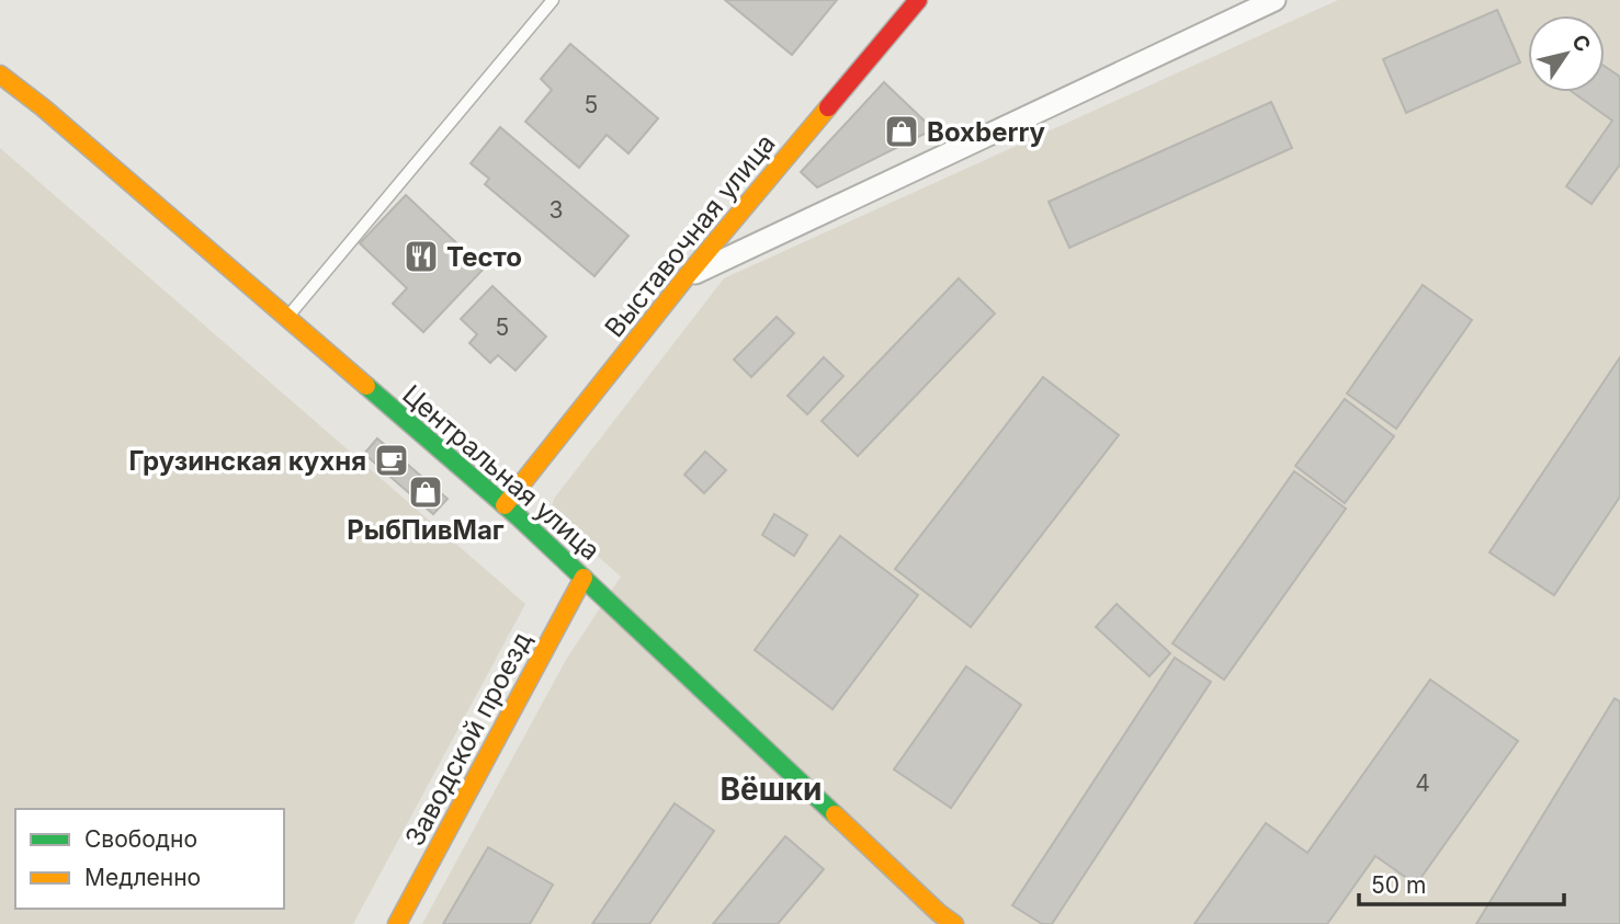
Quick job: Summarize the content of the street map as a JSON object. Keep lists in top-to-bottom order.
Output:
{
  "streets": {
    "street": ["Выставочная улица", "Центральная улица", "Заводской проезд"]
  },
  "crossings": [
    ["Выставочная улица", "Центральная улица"],
    ["Центральная улица", "Заводской проезд"]
  ],
  "districts": ["Вёшки"],
  "places": {
    "shop": ["Boxberry", "РыбПивМаг"],
    "restaurant": ["Тесто"],
    "cafe": ["Грузинская кухня"]
  },
  "house_numbers": [
    "5",
    "3",
    "5",
    "4"
  ],
  "legend": ["Свободно", "Медленно"],
  "scale_bar": "50 m",
  "north": "top right"
}
